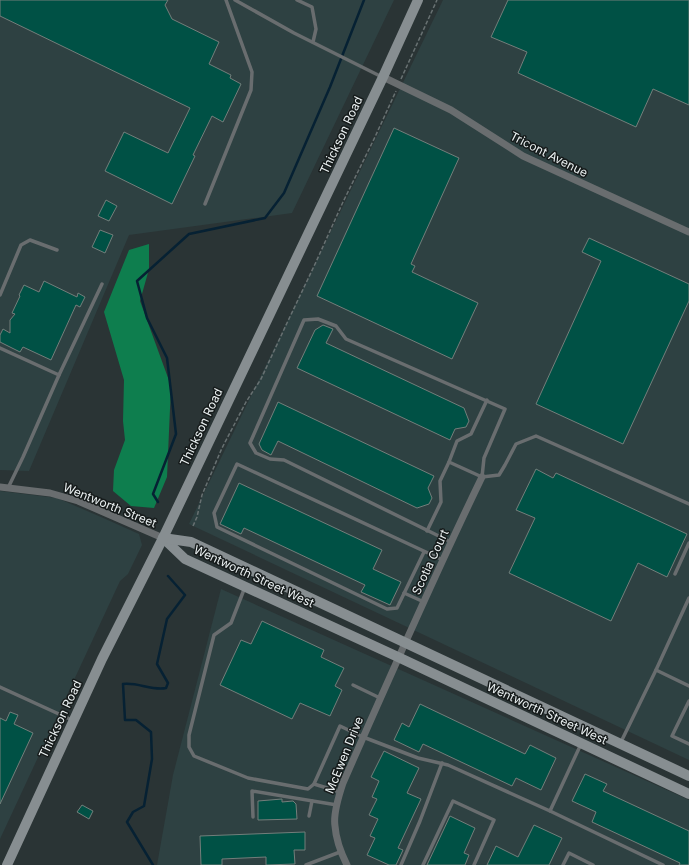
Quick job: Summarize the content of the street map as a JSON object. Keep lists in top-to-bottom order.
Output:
{
  "streets": {
    "main road": ["Thickson Road", "Wentworth Street West"],
    "street": [
      "Tricont Avenue",
      "Wentworth Street",
      "Scotia Court",
      "McEwen Drive"
    ]
  },
  "crossings": [
    ["Thickson Road", "Tricont Avenue"],
    ["Thickson Road", "Wentworth Street"],
    ["Thickson Road", "Wentworth Street West"],
    ["Wentworth Street", "Wentworth Street West"],
    ["Scotia Court", "Wentworth Street West"],
    ["Scotia Court", "McEwen Drive"],
    ["Wentworth Street West", "McEwen Drive"]
  ]
}
